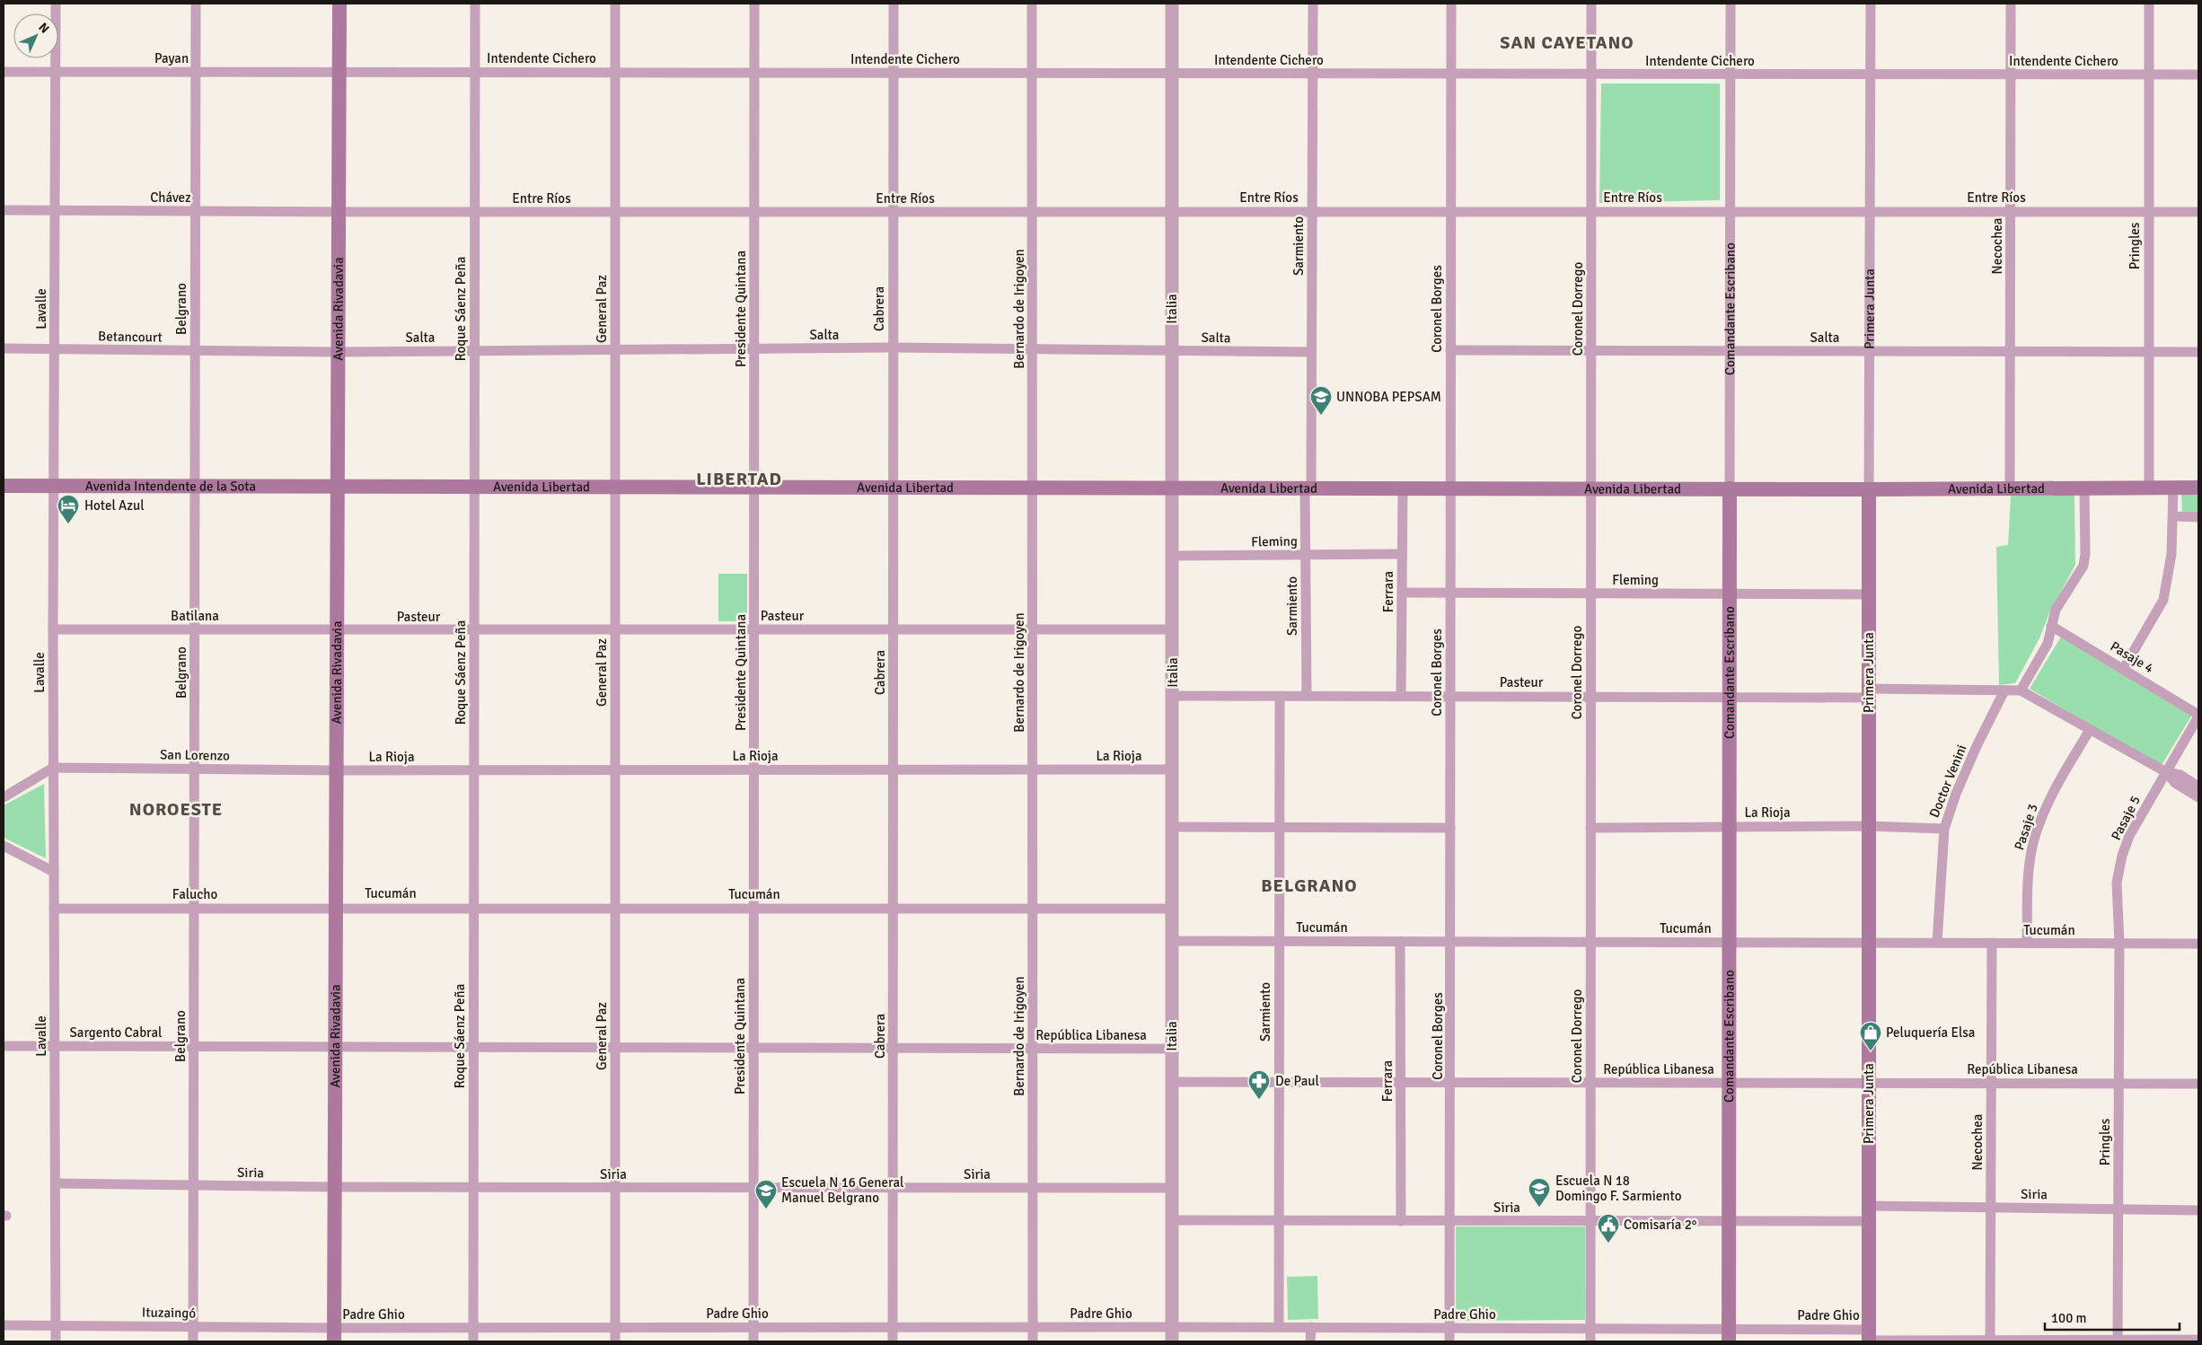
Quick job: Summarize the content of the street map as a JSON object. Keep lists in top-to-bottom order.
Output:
{
  "streets": {
    "main road": [
      "Avenida Rivadavia",
      "Comandante Escribano",
      "Primera Junta",
      "Avenida Intendente de la Sota",
      "Avenida Libertad"
    ],
    "street": [
      "Payan",
      "Intendente Cichero",
      "Chávez",
      "Entre Ríos",
      "Sarmiento",
      "Necochea",
      "Pringles",
      "Lavalle",
      "Belgrano",
      "Roque Sáenz Peña",
      "General Paz",
      "Presidente Quintana",
      "Cabrera",
      "Bernardo de Irigoyen",
      "Italia",
      "Coronel Borges",
      "Coronel Dorrego",
      "Salta",
      "Betancourt",
      "Fleming",
      "Ferrara",
      "Batilana",
      "Pasteur",
      "Pasaje 4",
      "San Lorenzo",
      "La Rioja",
      "Doctor Venini",
      "Pasaje 5",
      "Pasaje 3",
      "Tucumán",
      "Falucho",
      "Sargento Cabral",
      "República Libanesa",
      "Siria",
      "Ituzaingó",
      "Padre Ghio"
    ]
  },
  "crossings": [
    ["Payan", "Intendente Cichero"],
    ["Payan", "Lavalle"],
    ["Payan", "Belgrano"],
    ["Payan", "Avenida Rivadavia"],
    ["Intendente Cichero", "Sarmiento"],
    ["Intendente Cichero", "Necochea"],
    ["Intendente Cichero", "Pringles"],
    ["Intendente Cichero", "Avenida Rivadavia"],
    ["Intendente Cichero", "Roque Sáenz Peña"],
    ["Intendente Cichero", "General Paz"],
    ["Intendente Cichero", "Presidente Quintana"],
    ["Intendente Cichero", "Cabrera"],
    ["Intendente Cichero", "Bernardo de Irigoyen"],
    ["Intendente Cichero", "Italia"],
    ["Intendente Cichero", "Coronel Borges"],
    ["Intendente Cichero", "Coronel Dorrego"],
    ["Intendente Cichero", "Comandante Escribano"],
    ["Intendente Cichero", "Primera Junta"],
    ["Chávez", "Entre Ríos"],
    ["Chávez", "Lavalle"],
    ["Chávez", "Belgrano"],
    ["Chávez", "Avenida Rivadavia"],
    ["Entre Ríos", "Sarmiento"],
    ["Entre Ríos", "Necochea"],
    ["Entre Ríos", "Pringles"],
    ["Entre Ríos", "Avenida Rivadavia"],
    ["Entre Ríos", "Roque Sáenz Peña"],
    ["Entre Ríos", "General Paz"],
    ["Entre Ríos", "Presidente Quintana"],
    ["Entre Ríos", "Cabrera"],
    ["Entre Ríos", "Bernardo de Irigoyen"],
    ["Entre Ríos", "Italia"],
    ["Entre Ríos", "Coronel Borges"],
    ["Entre Ríos", "Coronel Dorrego"],
    ["Entre Ríos", "Comandante Escribano"],
    ["Entre Ríos", "Primera Junta"],
    ["Sarmiento", "Salta"],
    ["Sarmiento", "Avenida Libertad"],
    ["Sarmiento", "Fleming"],
    ["Sarmiento", "Pasteur"],
    ["Sarmiento", "Tucumán"],
    ["Sarmiento", "República Libanesa"],
    ["Sarmiento", "Siria"],
    ["Sarmiento", "Padre Ghio"],
    ["Necochea", "Salta"],
    ["Necochea", "Avenida Libertad"],
    ["Necochea", "Tucumán"],
    ["Necochea", "República Libanesa"],
    ["Necochea", "Siria"],
    ["Necochea", "Padre Ghio"],
    ["Pringles", "Salta"],
    ["Pringles", "Avenida Libertad"],
    ["Pringles", "Pasaje 5"],
    ["Pringles", "Tucumán"],
    ["Pringles", "República Libanesa"],
    ["Pringles", "Siria"],
    ["Pringles", "Padre Ghio"],
    ["Lavalle", "Betancourt"],
    ["Lavalle", "Avenida Intendente de la Sota"],
    ["Lavalle", "Batilana"],
    ["Lavalle", "San Lorenzo"],
    ["Lavalle", "Falucho"],
    ["Lavalle", "Sargento Cabral"],
    ["Lavalle", "Siria"],
    ["Lavalle", "Ituzaingó"],
    ["Belgrano", "Betancourt"],
    ["Belgrano", "Avenida Intendente de la Sota"],
    ["Belgrano", "Batilana"],
    ["Belgrano", "San Lorenzo"],
    ["Belgrano", "Falucho"],
    ["Belgrano", "Sargento Cabral"],
    ["Belgrano", "Siria"],
    ["Belgrano", "Ituzaingó"],
    ["Avenida Rivadavia", "Salta"],
    ["Avenida Rivadavia", "Betancourt"],
    ["Avenida Rivadavia", "Avenida Intendente de la Sota"],
    ["Avenida Rivadavia", "Avenida Libertad"],
    ["Avenida Rivadavia", "Batilana"],
    ["Avenida Rivadavia", "Pasteur"],
    ["Avenida Rivadavia", "San Lorenzo"],
    ["Avenida Rivadavia", "La Rioja"],
    ["Avenida Rivadavia", "Tucumán"],
    ["Avenida Rivadavia", "Falucho"],
    ["Avenida Rivadavia", "Sargento Cabral"],
    ["Avenida Rivadavia", "República Libanesa"],
    ["Avenida Rivadavia", "Siria"],
    ["Avenida Rivadavia", "Ituzaingó"],
    ["Avenida Rivadavia", "Padre Ghio"],
    ["Roque Sáenz Peña", "Salta"],
    ["Roque Sáenz Peña", "Avenida Libertad"],
    ["Roque Sáenz Peña", "Pasteur"],
    ["Roque Sáenz Peña", "La Rioja"],
    ["Roque Sáenz Peña", "Tucumán"],
    ["Roque Sáenz Peña", "República Libanesa"],
    ["Roque Sáenz Peña", "Siria"],
    ["Roque Sáenz Peña", "Padre Ghio"],
    ["General Paz", "Salta"],
    ["General Paz", "Avenida Libertad"],
    ["General Paz", "Pasteur"],
    ["General Paz", "La Rioja"],
    ["General Paz", "Tucumán"],
    ["General Paz", "República Libanesa"],
    ["General Paz", "Siria"],
    ["General Paz", "Padre Ghio"],
    ["Presidente Quintana", "Salta"],
    ["Presidente Quintana", "Avenida Libertad"],
    ["Presidente Quintana", "Pasteur"],
    ["Presidente Quintana", "La Rioja"],
    ["Presidente Quintana", "Tucumán"],
    ["Presidente Quintana", "República Libanesa"],
    ["Presidente Quintana", "Siria"],
    ["Presidente Quintana", "Padre Ghio"],
    ["Cabrera", "Salta"],
    ["Cabrera", "Avenida Libertad"],
    ["Cabrera", "Pasteur"],
    ["Cabrera", "La Rioja"],
    ["Cabrera", "Tucumán"],
    ["Cabrera", "República Libanesa"],
    ["Cabrera", "Siria"],
    ["Cabrera", "Padre Ghio"],
    ["Bernardo de Irigoyen", "Salta"],
    ["Bernardo de Irigoyen", "Avenida Libertad"],
    ["Bernardo de Irigoyen", "Pasteur"],
    ["Bernardo de Irigoyen", "La Rioja"],
    ["Bernardo de Irigoyen", "Tucumán"],
    ["Bernardo de Irigoyen", "República Libanesa"],
    ["Bernardo de Irigoyen", "Siria"],
    ["Bernardo de Irigoyen", "Padre Ghio"],
    ["Italia", "Salta"],
    ["Italia", "Avenida Libertad"],
    ["Italia", "Fleming"],
    ["Italia", "Pasteur"],
    ["Italia", "La Rioja"],
    ["Italia", "Tucumán"],
    ["Italia", "República Libanesa"],
    ["Italia", "Siria"],
    ["Italia", "Padre Ghio"],
    ["Coronel Borges", "Salta"],
    ["Coronel Borges", "Avenida Libertad"],
    ["Coronel Borges", "Fleming"],
    ["Coronel Borges", "Pasteur"],
    ["Coronel Borges", "Tucumán"],
    ["Coronel Borges", "República Libanesa"],
    ["Coronel Borges", "Siria"],
    ["Coronel Borges", "Padre Ghio"],
    ["Coronel Dorrego", "Salta"],
    ["Coronel Dorrego", "Avenida Libertad"],
    ["Coronel Dorrego", "Fleming"],
    ["Coronel Dorrego", "Pasteur"],
    ["Coronel Dorrego", "La Rioja"],
    ["Coronel Dorrego", "Tucumán"],
    ["Coronel Dorrego", "República Libanesa"],
    ["Coronel Dorrego", "Siria"],
    ["Coronel Dorrego", "Padre Ghio"],
    ["Comandante Escribano", "Salta"],
    ["Comandante Escribano", "Avenida Libertad"],
    ["Comandante Escribano", "Fleming"],
    ["Comandante Escribano", "Pasteur"],
    ["Comandante Escribano", "La Rioja"],
    ["Comandante Escribano", "Tucumán"],
    ["Comandante Escribano", "República Libanesa"],
    ["Comandante Escribano", "Siria"],
    ["Comandante Escribano", "Padre Ghio"],
    ["Primera Junta", "Salta"],
    ["Primera Junta", "Avenida Libertad"],
    ["Primera Junta", "Fleming"],
    ["Primera Junta", "Pasteur"],
    ["Primera Junta", "La Rioja"],
    ["Primera Junta", "Tucumán"],
    ["Primera Junta", "República Libanesa"],
    ["Primera Junta", "Siria"],
    ["Primera Junta", "Padre Ghio"],
    ["Salta", "Betancourt"],
    ["Avenida Intendente de la Sota", "Avenida Libertad"],
    ["Avenida Libertad", "Ferrara"],
    ["Fleming", "Ferrara"],
    ["Ferrara", "Pasteur"],
    ["Ferrara", "Tucumán"],
    ["Ferrara", "República Libanesa"],
    ["Ferrara", "Siria"],
    ["Batilana", "Pasteur"],
    ["Pasteur", "Doctor Venini"],
    ["Pasaje 4", "Pasaje 5"],
    ["San Lorenzo", "La Rioja"],
    ["La Rioja", "Doctor Venini"],
    ["Doctor Venini", "Tucumán"],
    ["Pasaje 5", "Tucumán"],
    ["Pasaje 3", "Tucumán"],
    ["Tucumán", "Falucho"],
    ["Sargento Cabral", "República Libanesa"],
    ["Ituzaingó", "Padre Ghio"]
  ],
  "districts": [
    "SAN CAYETANO",
    "LIBERTAD",
    "NOROESTE",
    "BELGRANO"
  ],
  "places": {
    "school or university": ["UNNOBA PEPSAM", "Escuela N 18 Domingo F. Sarmiento", "Escuela N 16 General Manuel Belgrano"],
    "hotel": ["Hotel Azul"],
    "shop": ["Peluquería Elsa"],
    "pharmacy": ["De Paul"],
    "public building": ["Comisaría 2°"]
  },
  "scale_bar": "100 m",
  "north": "top right"
}
